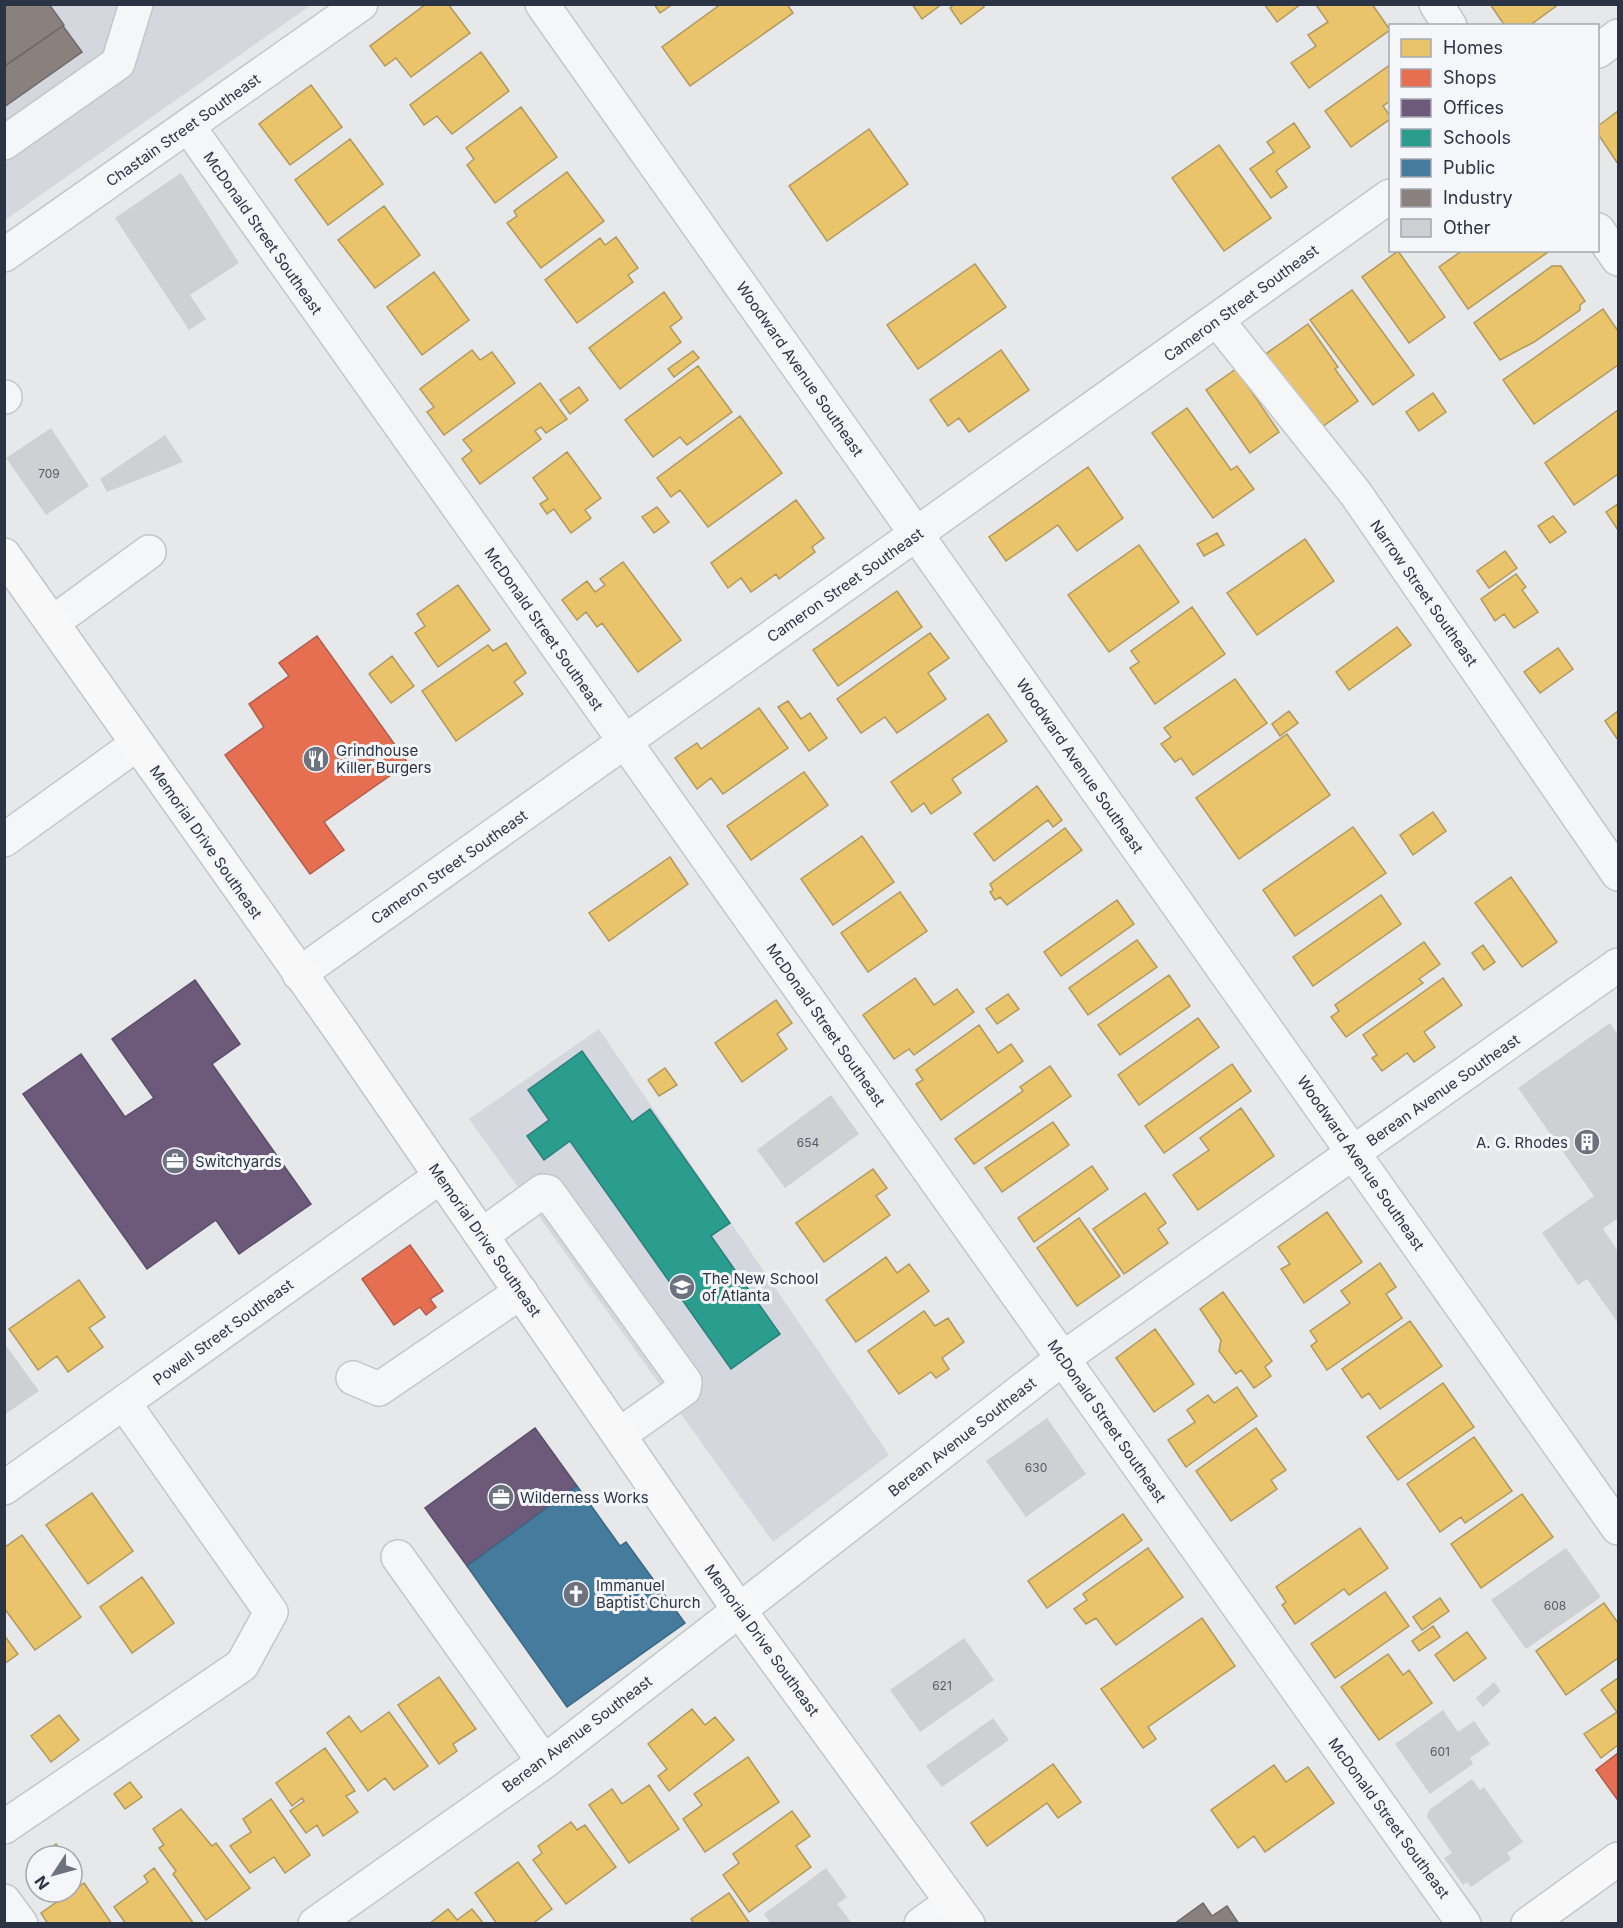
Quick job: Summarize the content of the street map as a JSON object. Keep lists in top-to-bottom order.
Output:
{
  "streets": {
    "main road": ["Memorial Drive Southeast"],
    "street": [
      "Chastain Street Southeast",
      "McDonald Street Southeast",
      "Cameron Street Southeast",
      "Woodward Avenue Southeast",
      "Narrow Street Southeast",
      "Berean Avenue Southeast",
      "Powell Street Southeast"
    ]
  },
  "crossings": [
    ["Chastain Street Southeast", "McDonald Street Southeast"],
    ["McDonald Street Southeast", "Cameron Street Southeast"],
    ["McDonald Street Southeast", "Berean Avenue Southeast"],
    ["Cameron Street Southeast", "Woodward Avenue Southeast"],
    ["Cameron Street Southeast", "Narrow Street Southeast"],
    ["Cameron Street Southeast", "Memorial Drive Southeast"],
    ["Woodward Avenue Southeast", "Berean Avenue Southeast"],
    ["Memorial Drive Southeast", "Berean Avenue Southeast"],
    ["Memorial Drive Southeast", "Powell Street Southeast"]
  ],
  "places": {
    "restaurant": ["Grindhouse Killer Burgers"],
    "building": ["A. G. Rhodes"],
    "office": ["Switchyards", "Wilderness Works"],
    "school or university": ["The New School of Atlanta"],
    "church": ["Immanuel Baptist Church"]
  },
  "house_numbers": [
    "709",
    "654",
    "630",
    "608",
    "621",
    "601"
  ],
  "legend": [
    "Homes",
    "Shops",
    "Offices",
    "Schools",
    "Public",
    "Industry",
    "Other"
  ],
  "north": "bottom left"
}
